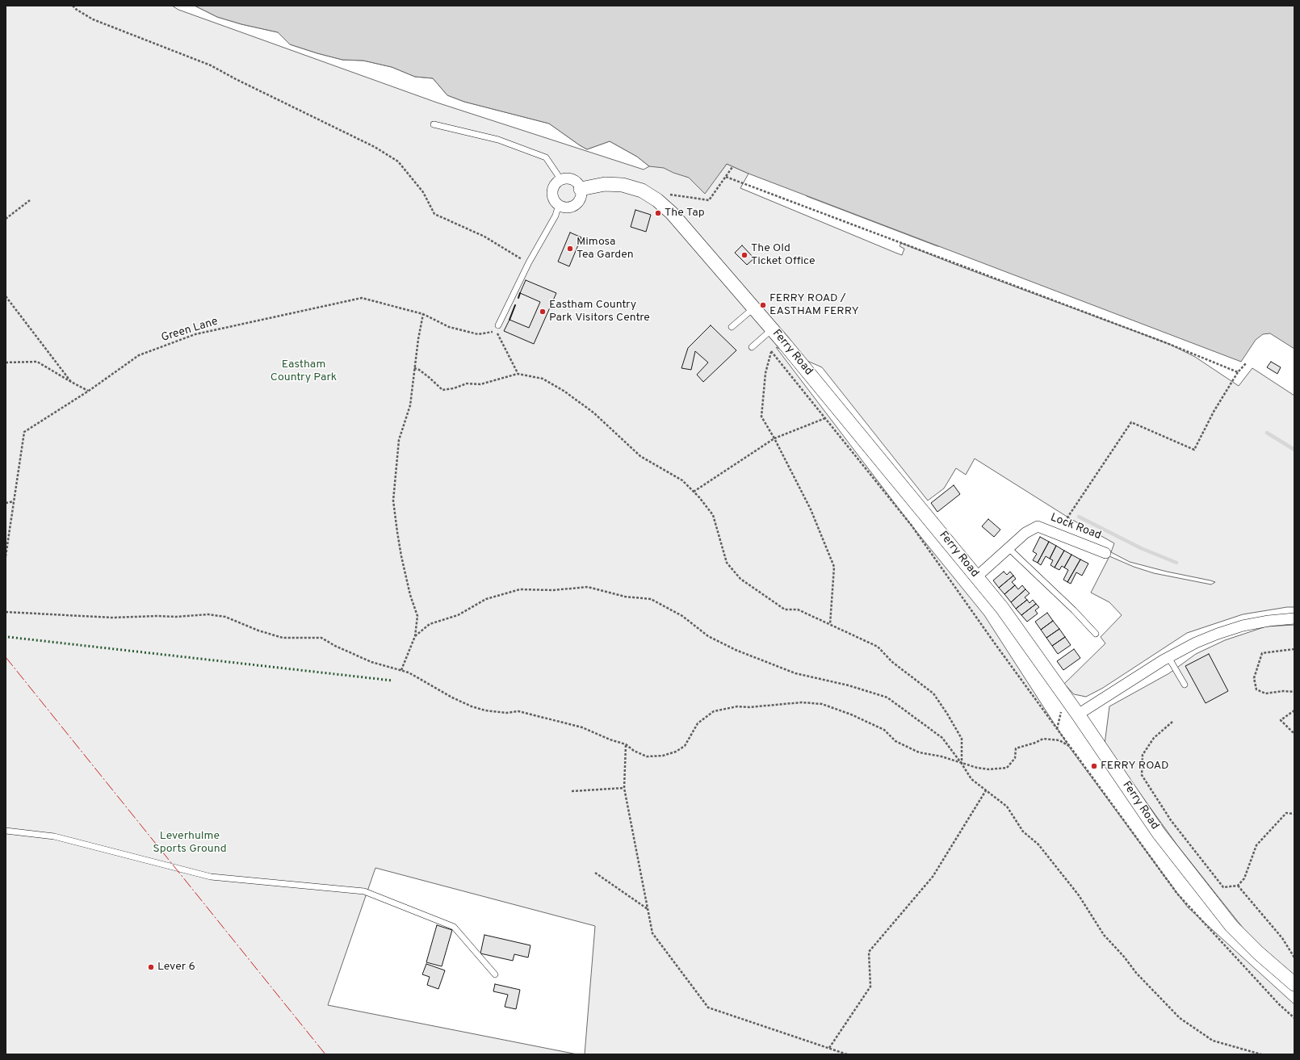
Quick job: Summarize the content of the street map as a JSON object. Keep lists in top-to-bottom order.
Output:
{
  "streets": {
    "street": ["Ferry Road", "Lock Road"],
    "path": ["Green Lane"]
  },
  "crossings": [
    ["Ferry Road", "Lock Road"]
  ],
  "parks": ["Eastham Country Park", "Leverhulme Sports Ground"],
  "places": [
    "The Tap",
    "Mimosa Tea Garden",
    "The Old Ticket Office",
    "FERRY ROAD / EASTHAM FERRY",
    "Eastham Country Park Visitors Centre",
    "FERRY ROAD",
    "Lever 6"
  ]
}
